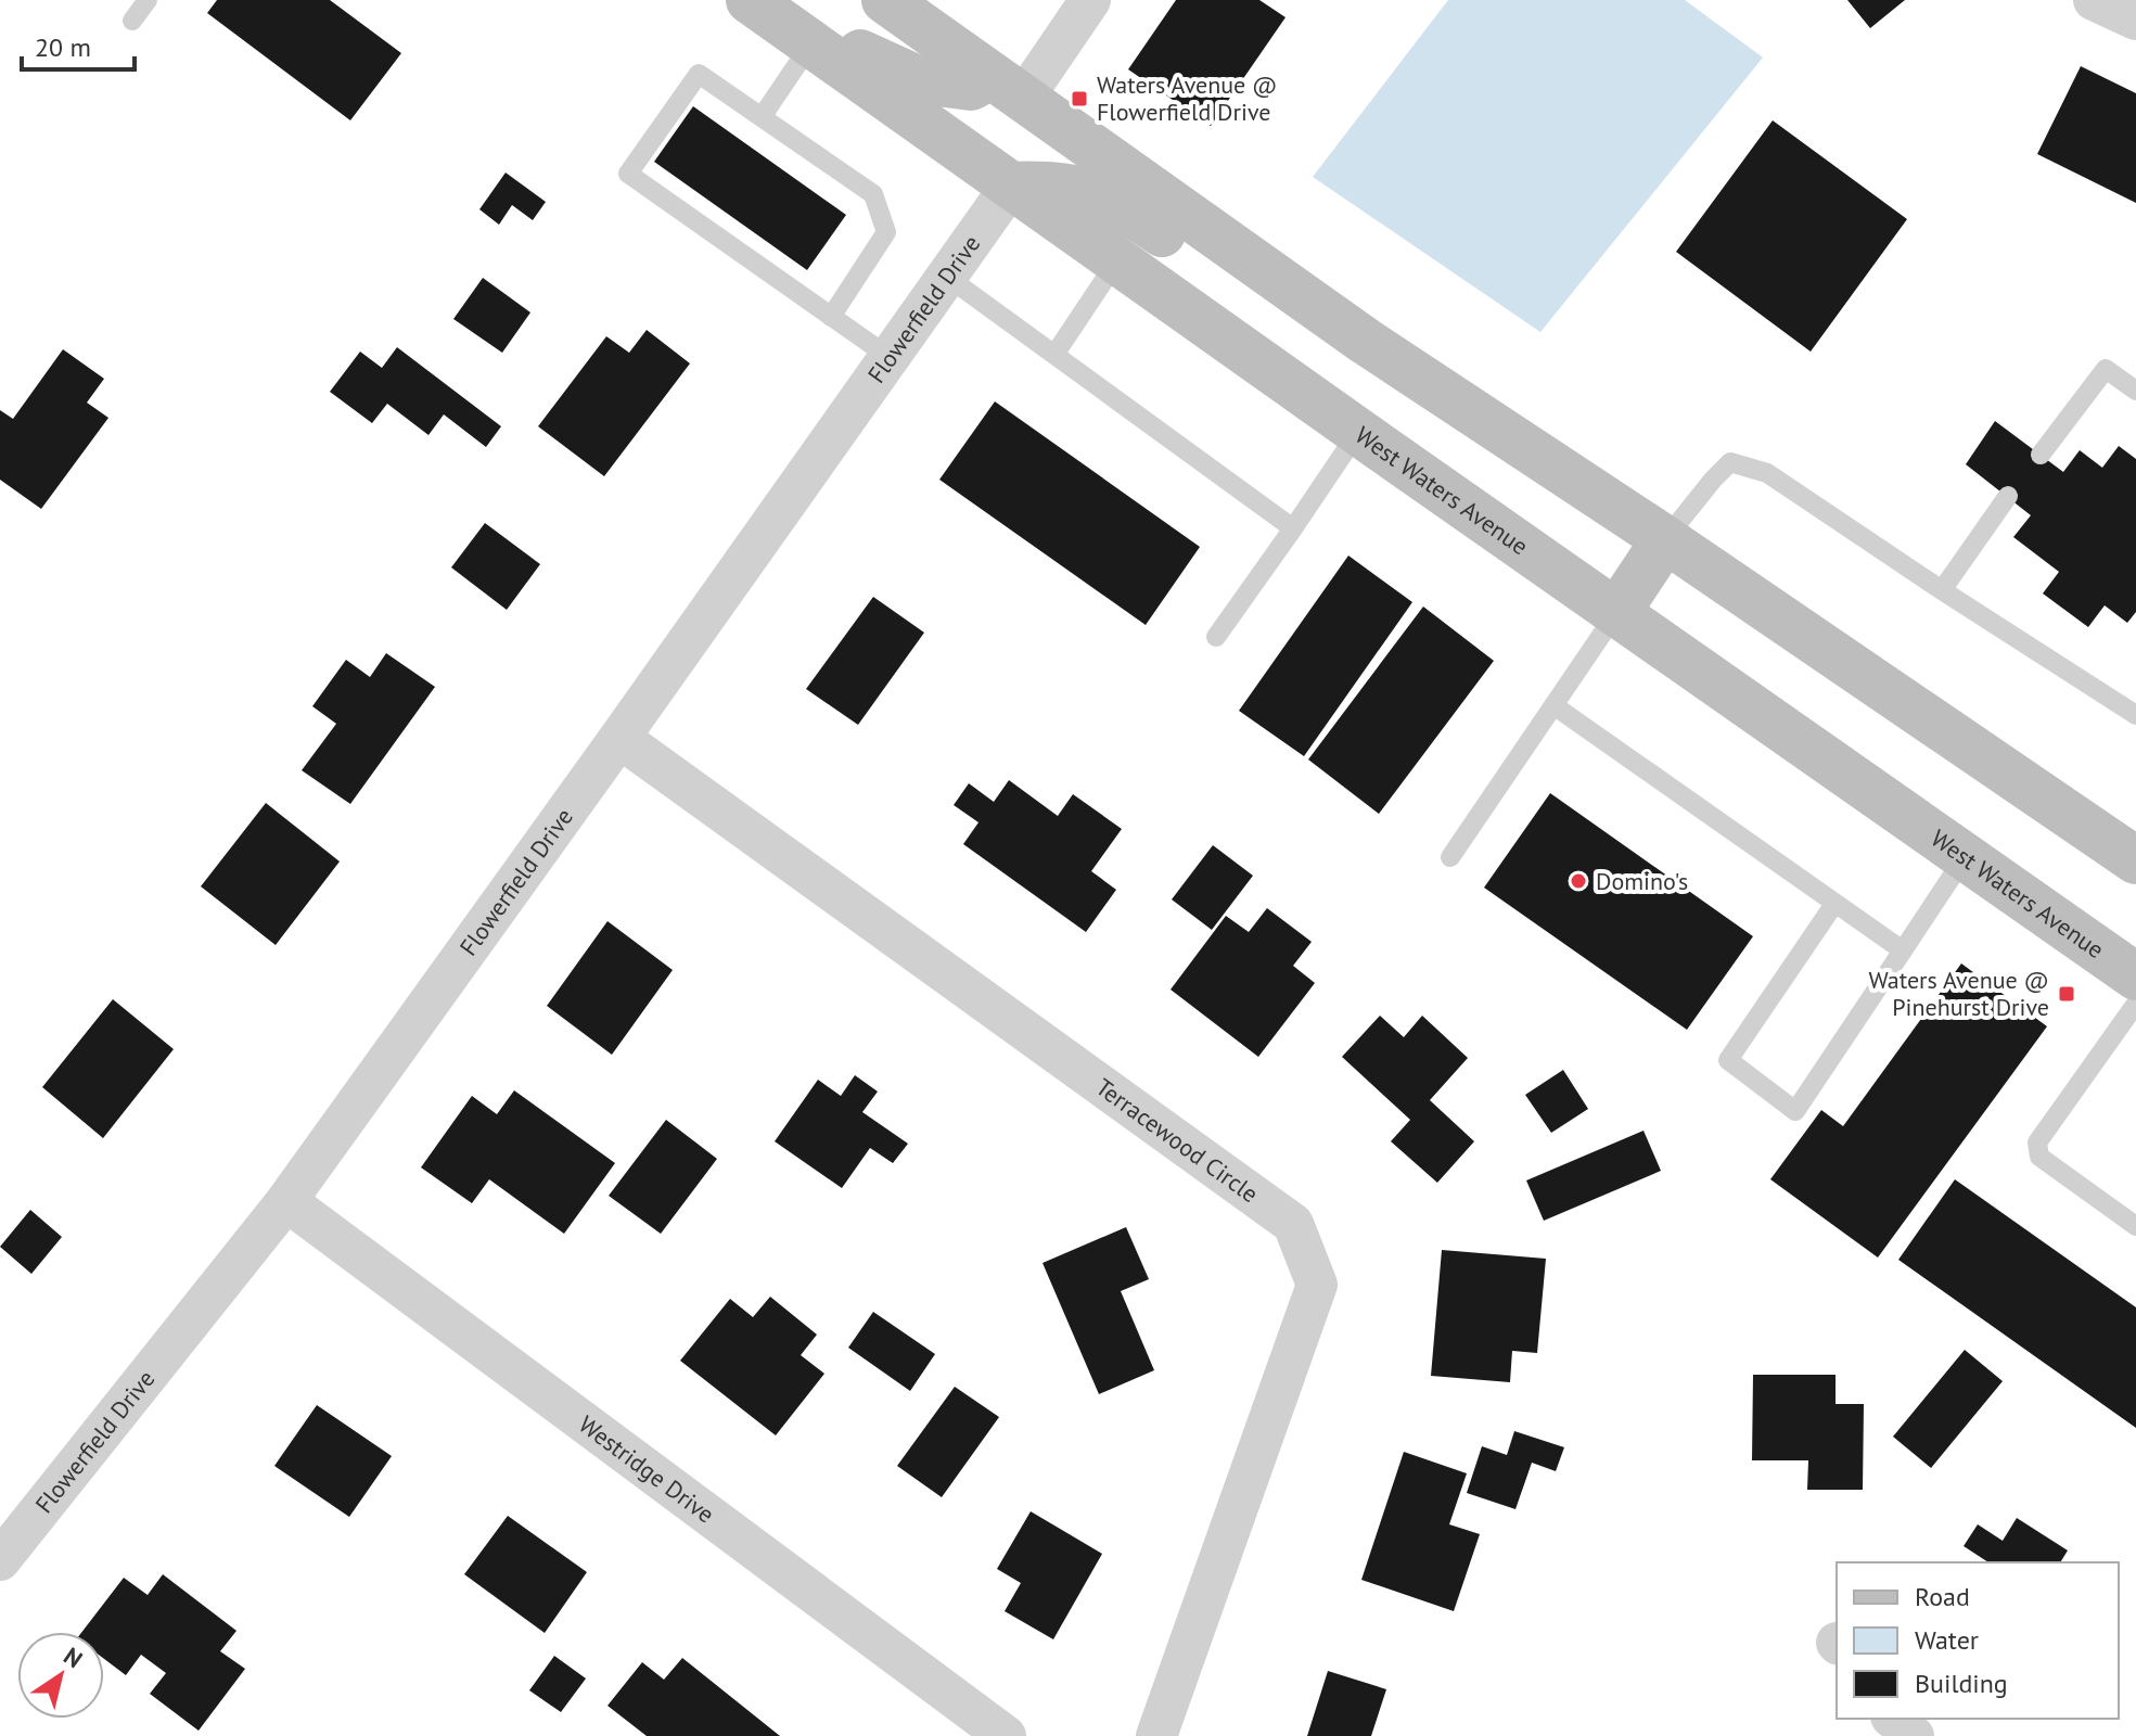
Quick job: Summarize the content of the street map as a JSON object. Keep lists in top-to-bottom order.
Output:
{
  "streets": {
    "main road": ["West Waters Avenue"],
    "street": ["Flowerfield Drive", "Terracewood Circle", "Westridge Drive"]
  },
  "crossings": [
    ["Flowerfield Drive", "West Waters Avenue"],
    ["Flowerfield Drive", "Terracewood Circle"],
    ["Flowerfield Drive", "Westridge Drive"]
  ],
  "places": {
    "transit": ["Waters Avenue @ Flowerfield Drive", "Waters Avenue @ Pinehurst Drive"],
    "other": ["Domino's"]
  },
  "legend": ["Road", "Water", "Building"],
  "scale_bar": "20 m",
  "north": "top right"
}
